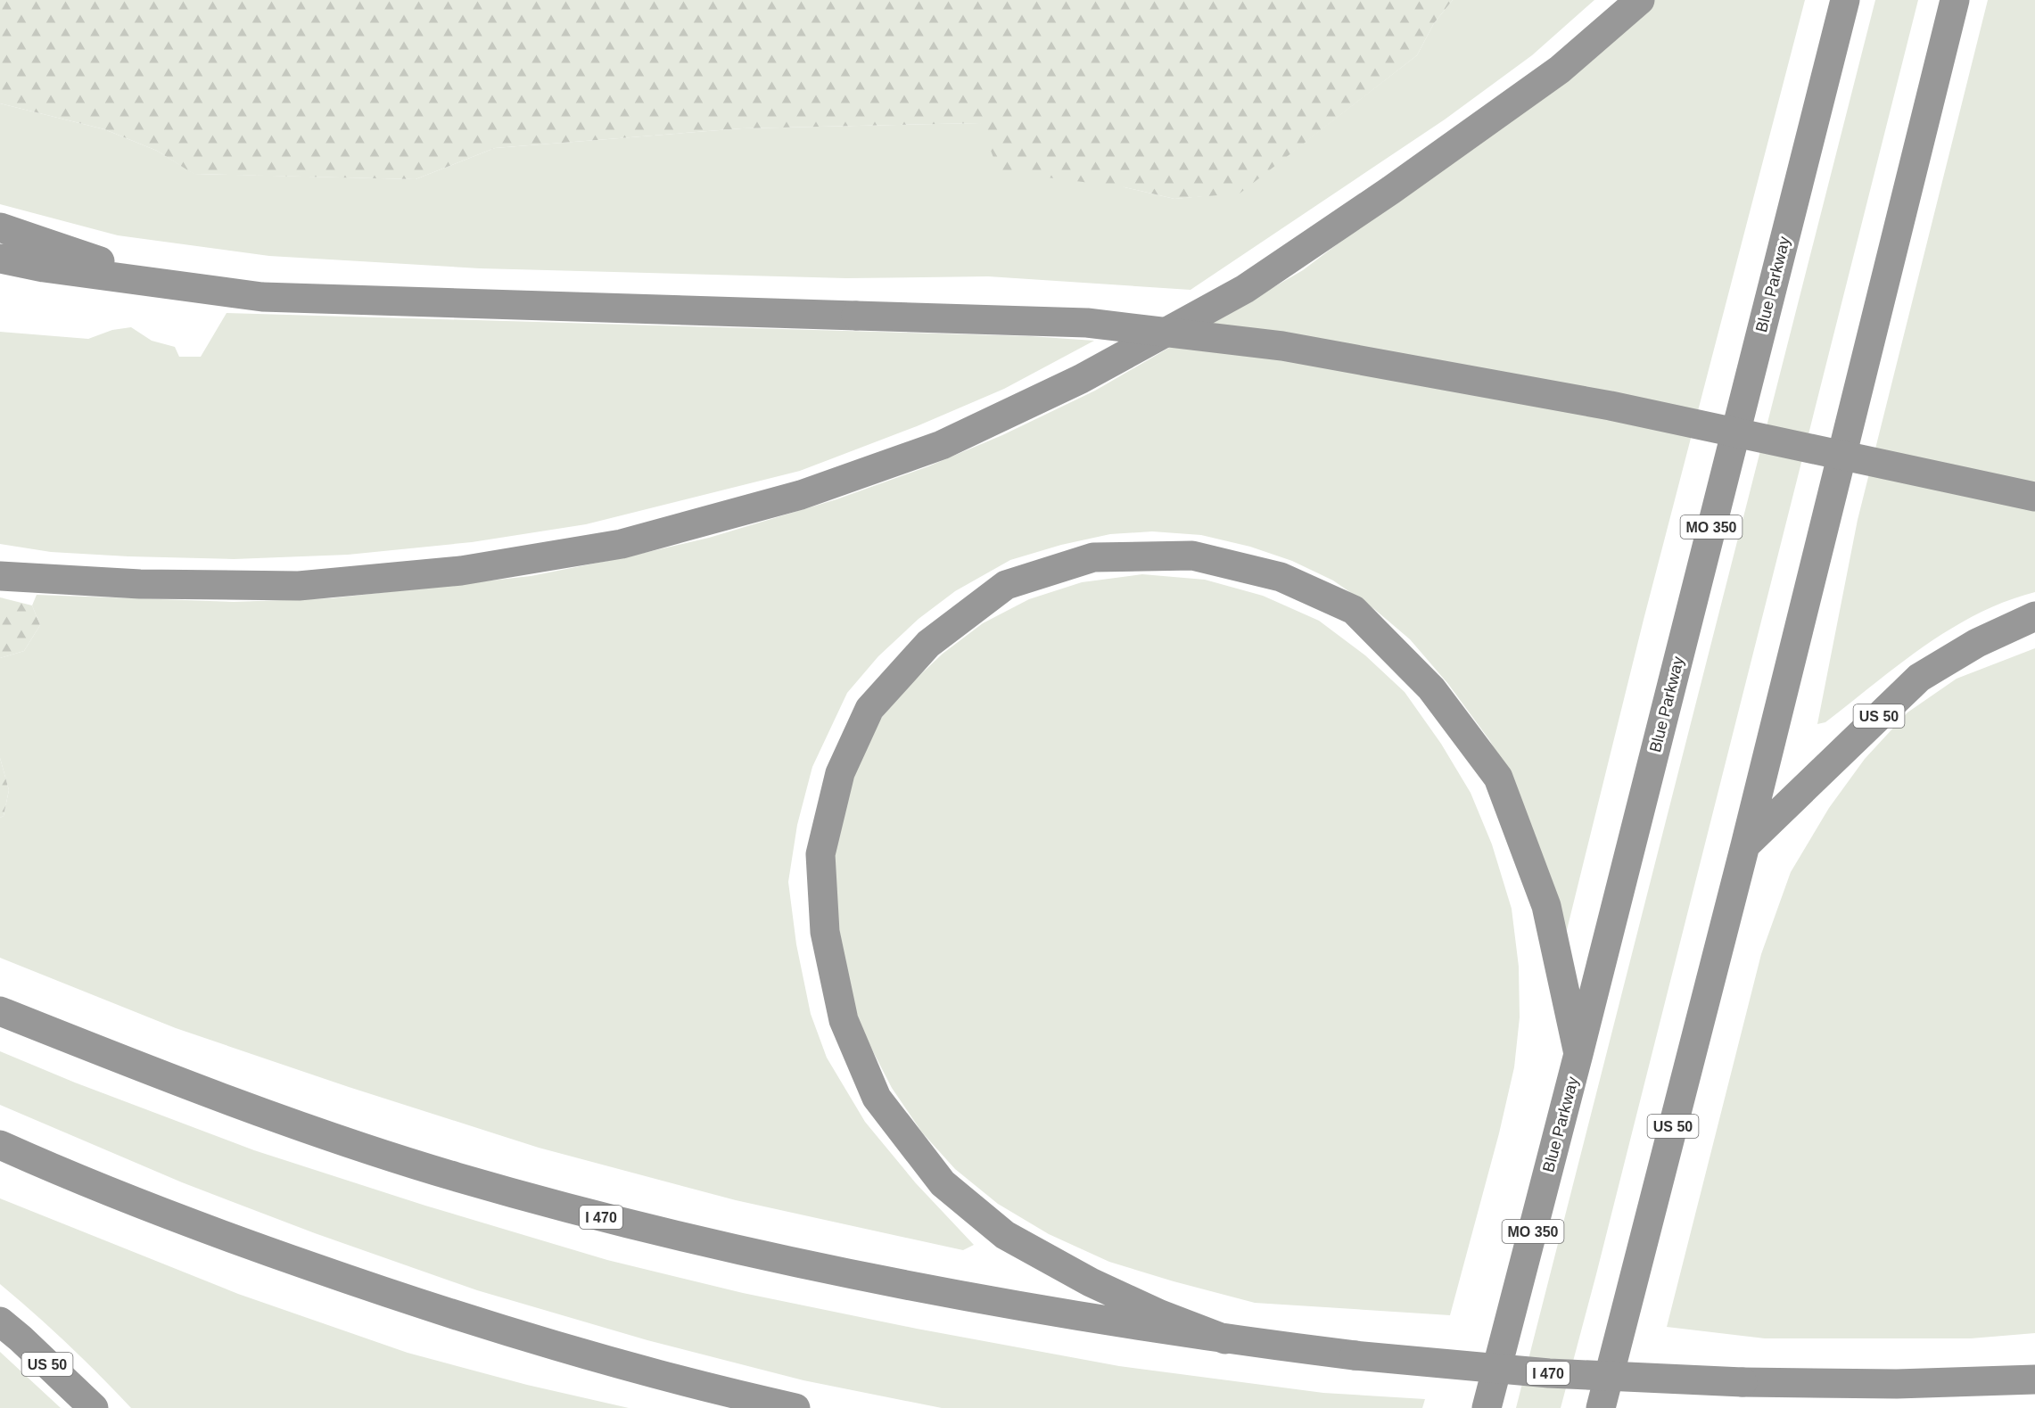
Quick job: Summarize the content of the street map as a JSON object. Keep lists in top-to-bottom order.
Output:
{
  "streets": {
    "highway": [
      "Blue Parkway",
      "MO 350",
      "US 50",
      "I 470"
    ]
  }
}
